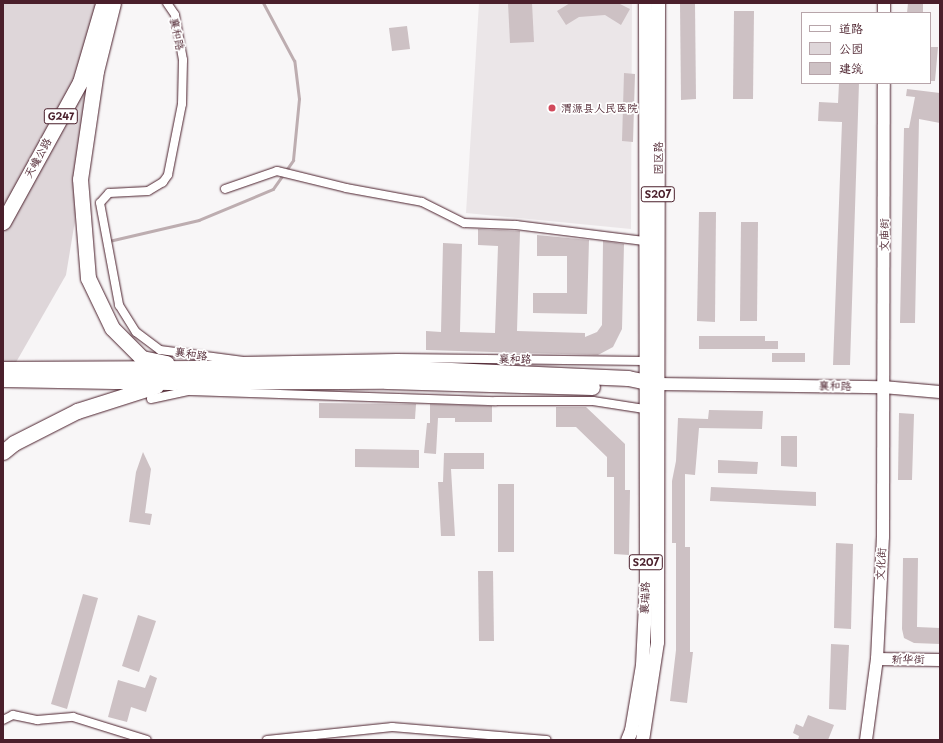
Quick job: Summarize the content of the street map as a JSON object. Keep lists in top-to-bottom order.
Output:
{
  "streets": {
    "highway": ["G247", "天巉公路"],
    "main road": [
      "襄和路",
      "园区路",
      "S207",
      "文庙街",
      "文化街",
      "襄瑞路",
      "新华街"
    ]
  },
  "crossings": [
    ["襄和路", "园区路"],
    ["襄和路", "文庙街"],
    ["襄和路", "文化街"],
    ["襄和路", "襄瑞路"],
    ["园区路", "襄瑞路"],
    ["文庙街", "文化街"],
    ["文化街", "新华街"]
  ],
  "places": ["渭源县人民医院"],
  "legend": ["道路", "公园", "建筑"]
}
